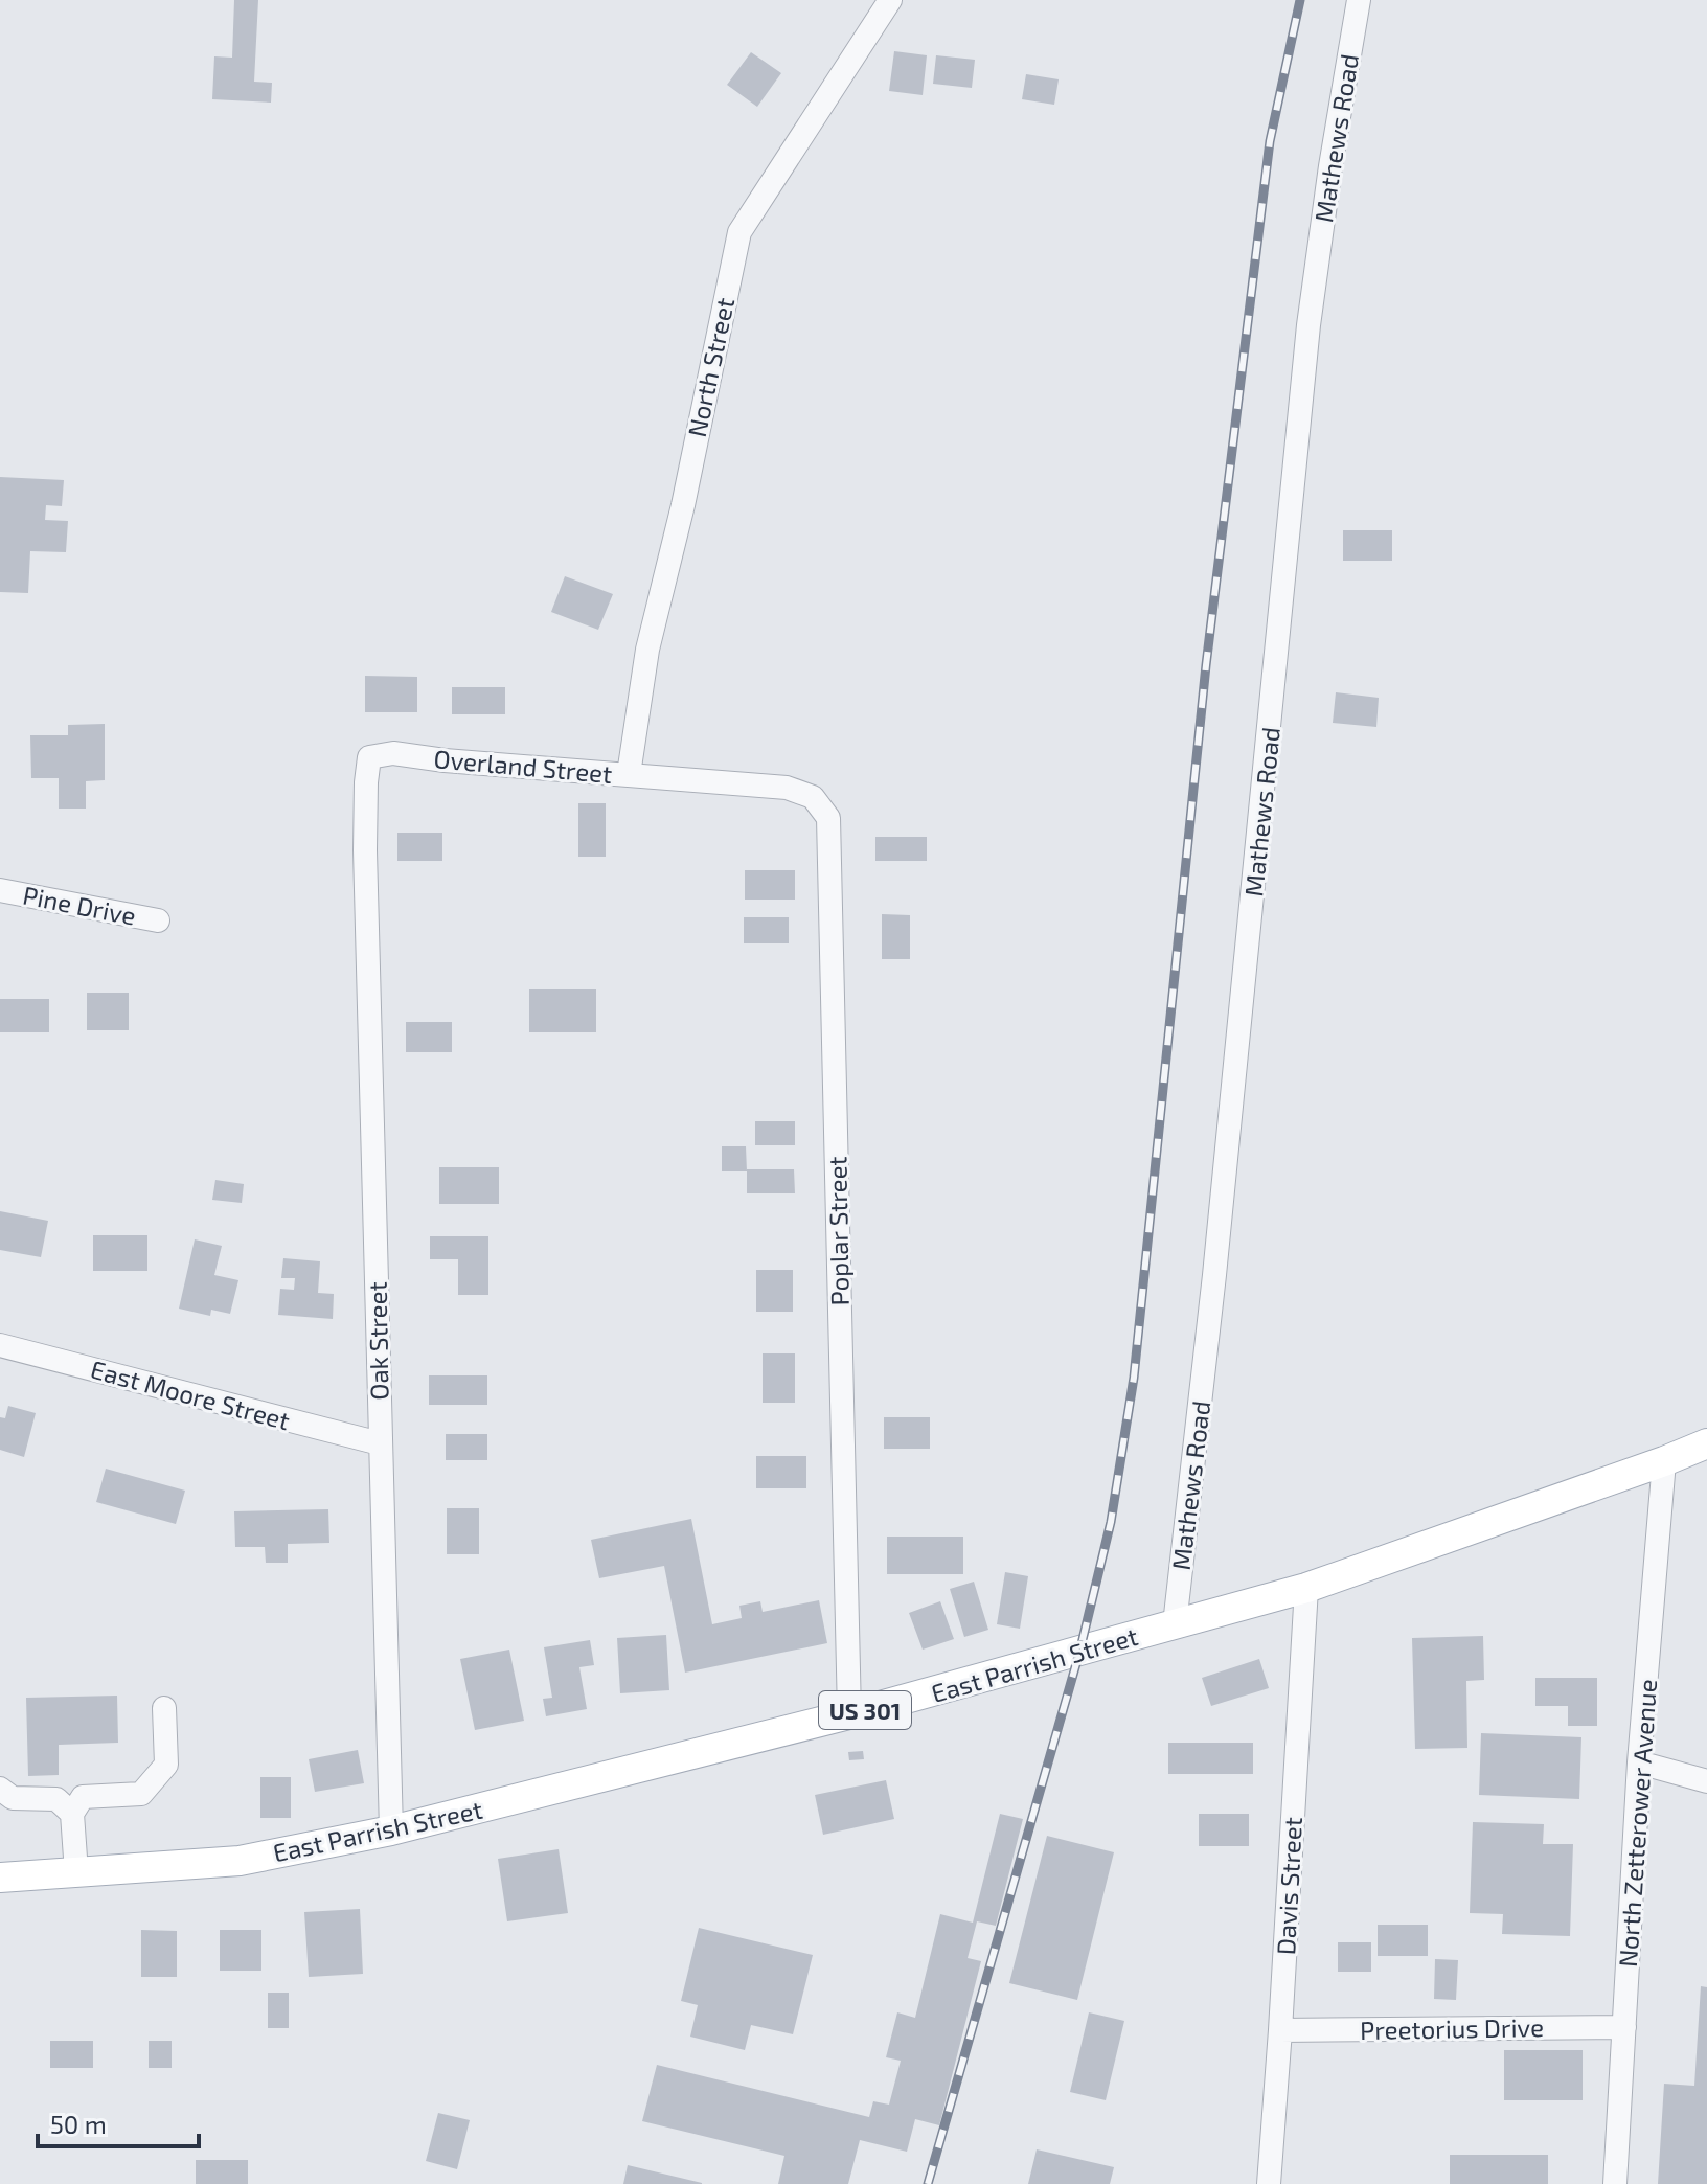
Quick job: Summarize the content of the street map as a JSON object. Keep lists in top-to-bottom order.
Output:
{
  "streets": {
    "main road": ["East Parrish Street", "US 301"],
    "street": [
      "Mathews Road",
      "North Street",
      "Overland Street",
      "Pine Drive",
      "Poplar Street",
      "Oak Street",
      "East Moore Street",
      "North Zetterower Avenue",
      "Davis Street",
      "Preetorius Drive"
    ]
  },
  "crossings": [
    ["Mathews Road", "East Parrish Street"],
    ["North Street", "Overland Street"],
    ["Overland Street", "Poplar Street"],
    ["Overland Street", "Oak Street"],
    ["Poplar Street", "East Parrish Street"],
    ["Oak Street", "East Moore Street"],
    ["Oak Street", "East Parrish Street"],
    ["East Parrish Street", "North Zetterower Avenue"],
    ["East Parrish Street", "Davis Street"],
    ["North Zetterower Avenue", "Preetorius Drive"],
    ["Davis Street", "Preetorius Drive"]
  ],
  "scale_bar": "50 m"
}
